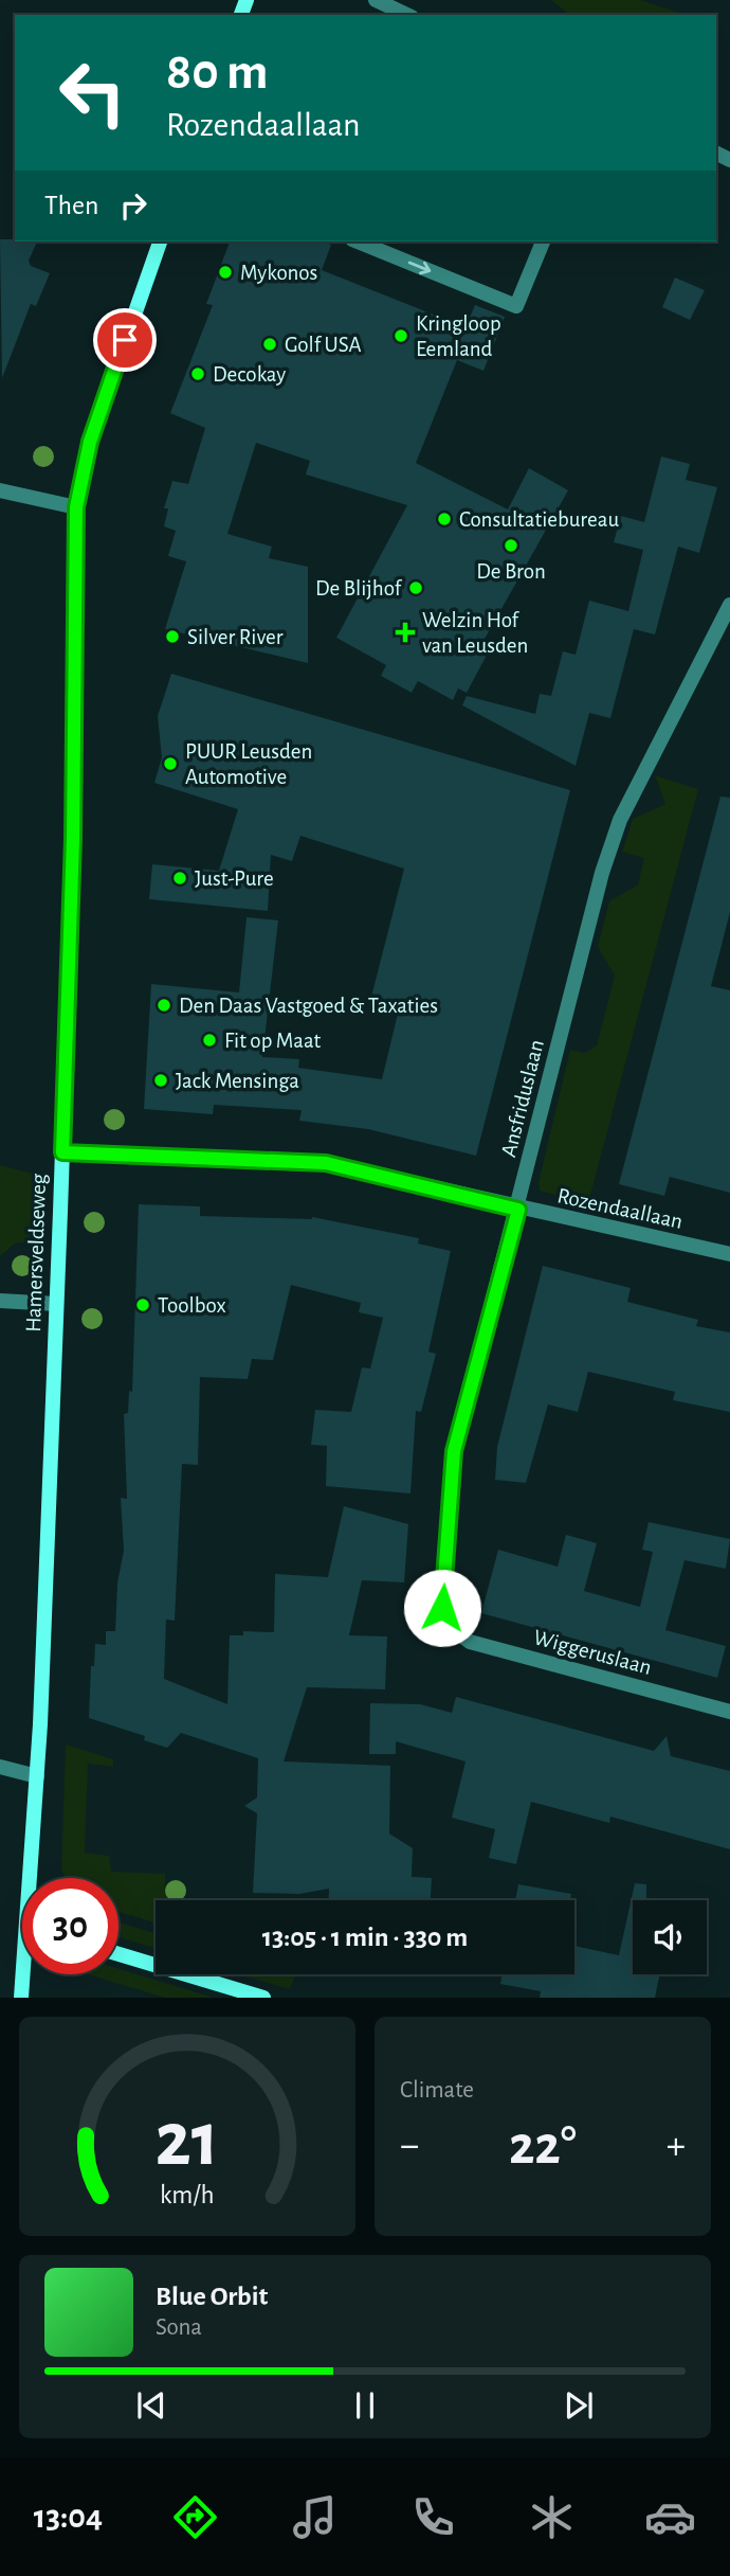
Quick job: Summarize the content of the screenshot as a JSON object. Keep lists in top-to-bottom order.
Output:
{
  "streets": {
    "street": [
      "Ansfriduslaan",
      "Rozendaallaan",
      "Hamersveldseweg",
      "Wiggeruslaan"
    ]
  },
  "crossings": [
    ["Ansfriduslaan", "Rozendaallaan"],
    ["Ansfriduslaan", "Wiggeruslaan"],
    ["Rozendaallaan", "Hamersveldseweg"]
  ],
  "places": {
    "other": [
      "Mykonos",
      "Kringloop Eemland",
      "Golf USA",
      "Decokay",
      "Consultatiebureau",
      "De Bron",
      "De Blijhof",
      "Silver River",
      "PUUR Leusden Automotive",
      "Just-Pure",
      "Den Daas Vastgoed & Taxaties",
      "Fit op Maat",
      "Jack Mensinga",
      "Toolbox"
    ],
    "health": ["Welzin Hof van Leusden"]
  },
  "page": {
    "turn": ["80 m", "Rozendaallaan"],
    "then": "Then",
    "limit": "30",
    "trip": "13:05 · 1 min · 330 m",
    "tile": "Climate",
    "heat": ["−", "22°", "+"],
    "song": ["Blue Orbit", "Sona"],
    "tabs": "13:04",
    "gauge": ["21", "km/h"]
  }
}
